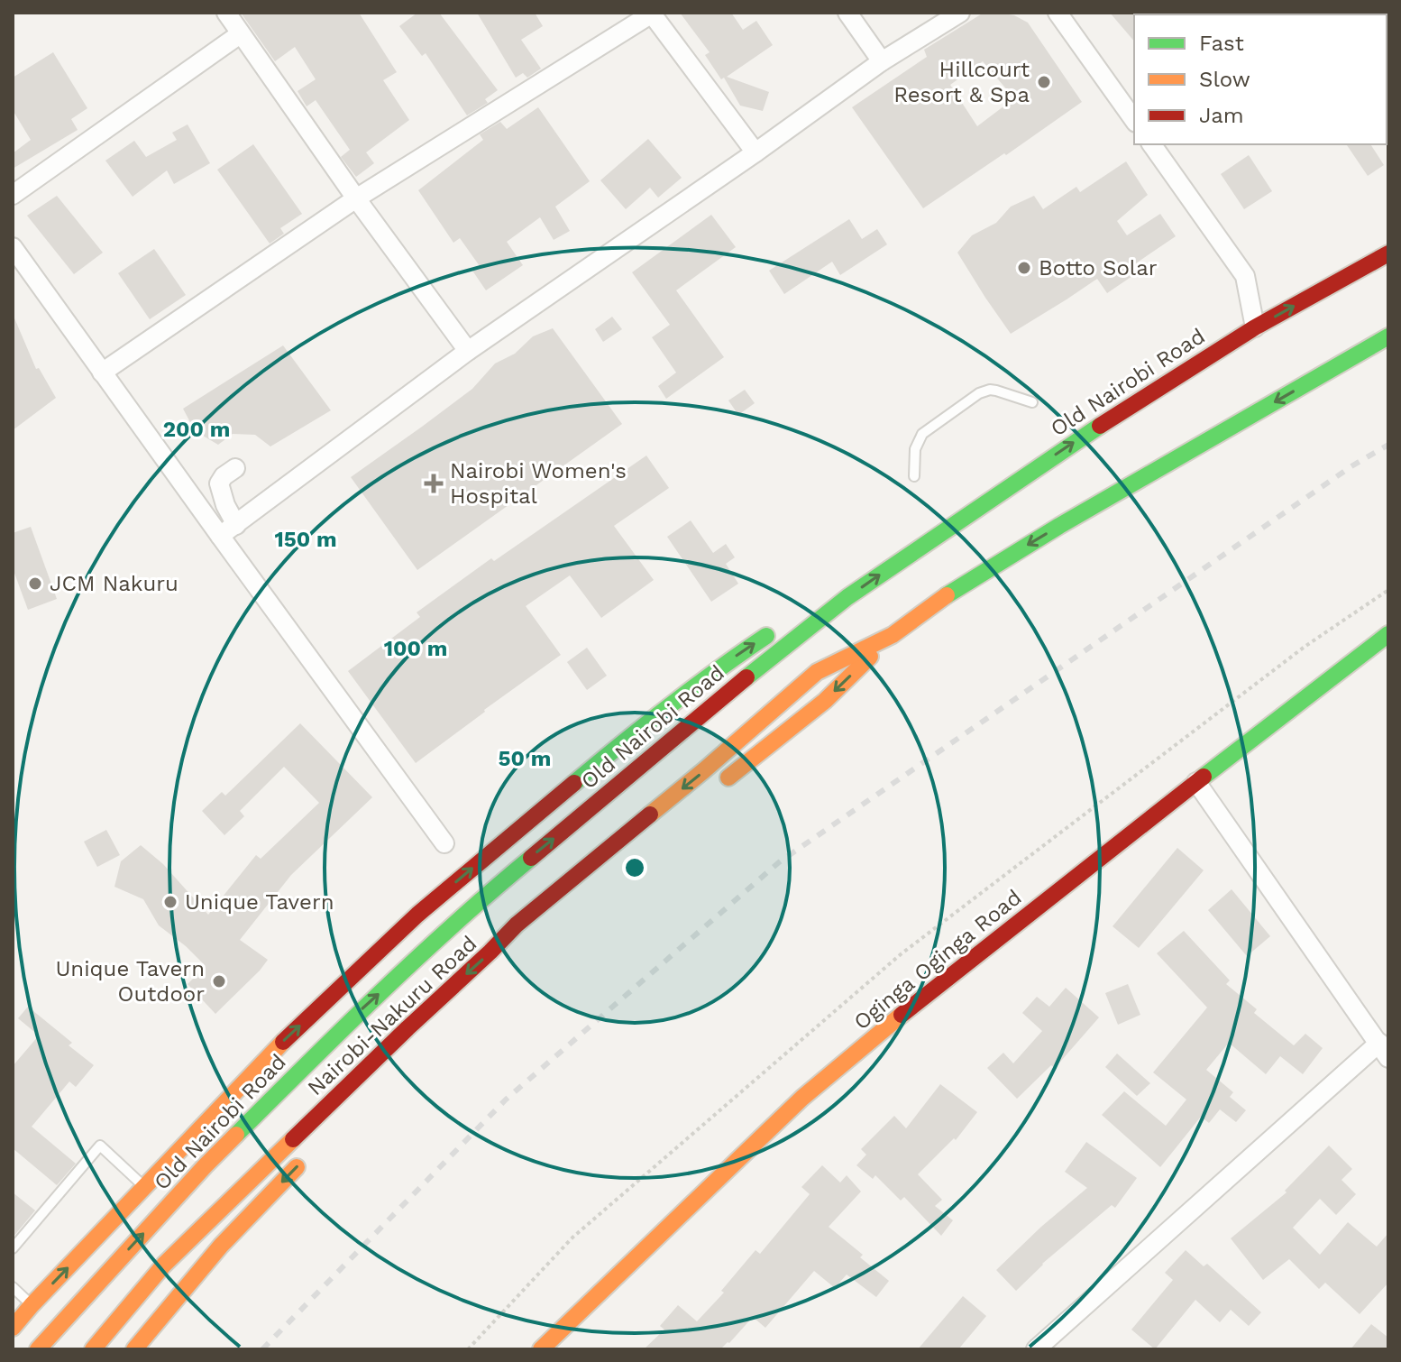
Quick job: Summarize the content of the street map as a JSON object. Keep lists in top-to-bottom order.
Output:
{
  "streets": {
    "main road": ["Old Nairobi Road", "Oginga Oginga Road", "Nairobi-Nakuru Road"]
  },
  "places": {
    "other": [
      "Hillcourt Resort & Spa",
      "Botto Solar",
      "JCM Nakuru",
      "Unique Tavern",
      "Unique Tavern Outdoor"
    ],
    "health": ["Nairobi Women's Hospital"]
  },
  "legend": ["Fast", "Slow", "Jam"],
  "rings": [
    "200 m",
    "150 m",
    "100 m",
    "50 m"
  ]
}
